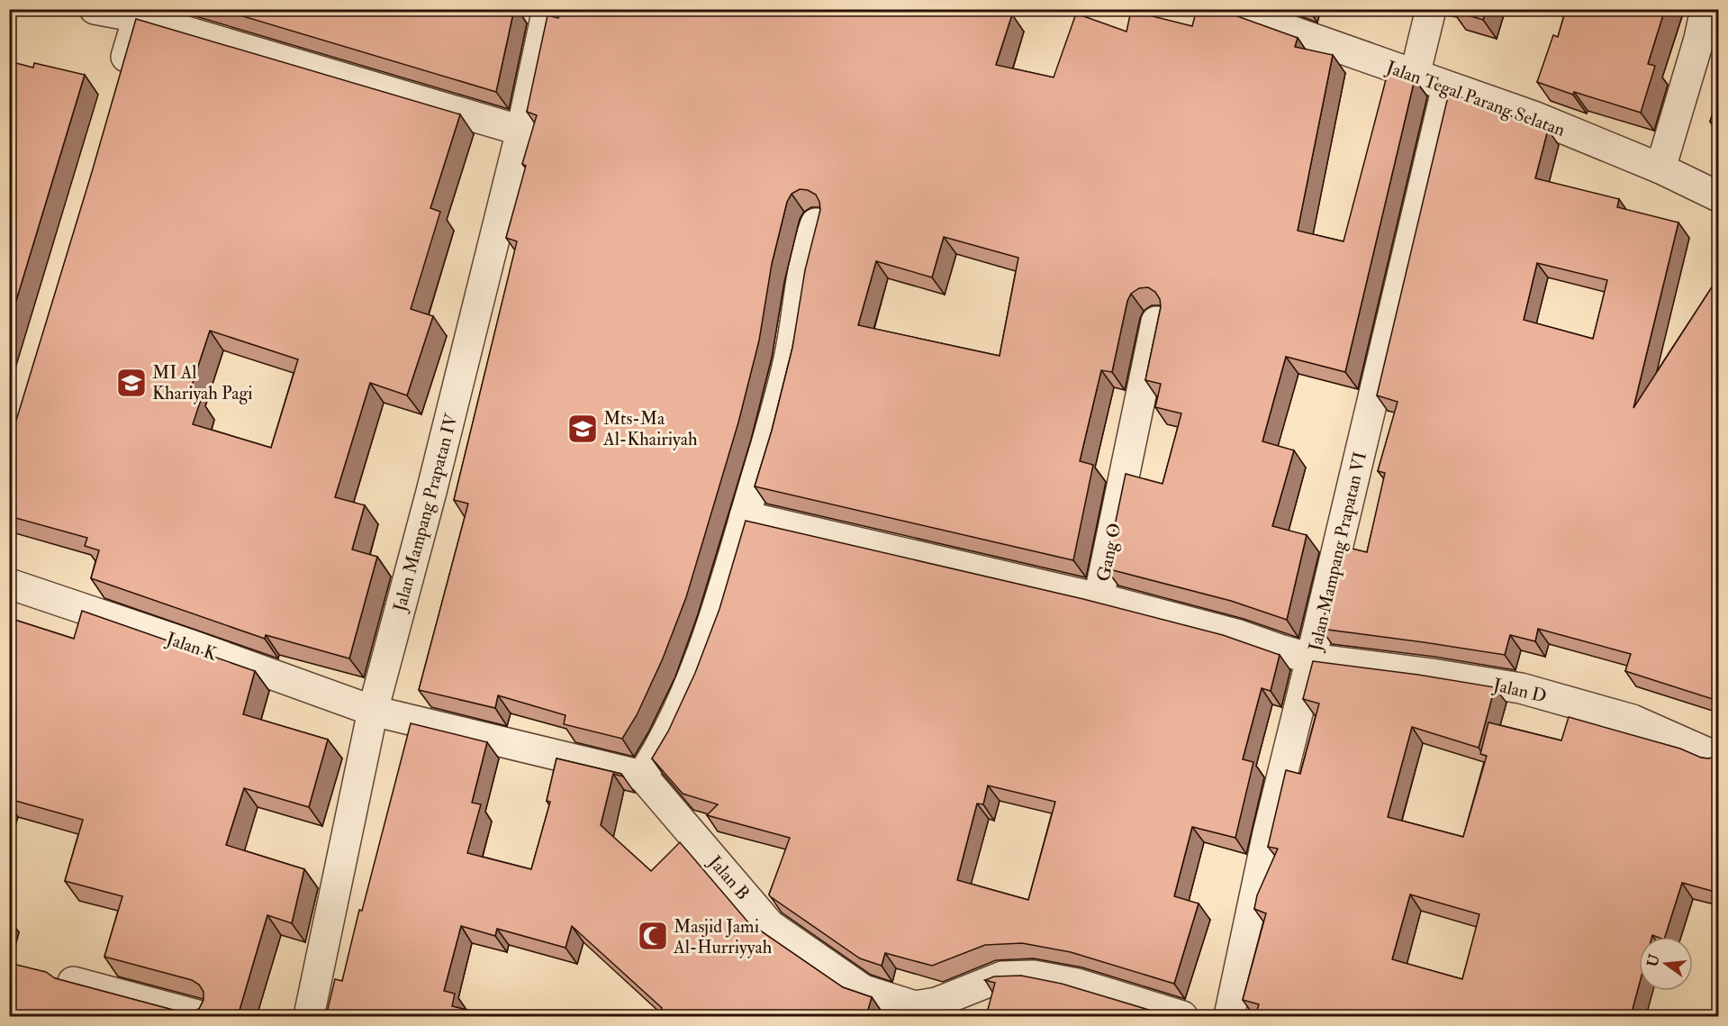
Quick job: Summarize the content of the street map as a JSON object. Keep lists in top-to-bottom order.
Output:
{
  "streets": {
    "street": [
      "Jalan Tegal Parang Selatan",
      "Jalan Mampang Prapatan IV",
      "Jalan Mampang Prapatan VI",
      "Gang O",
      "Jalan K",
      "Jalan D",
      "Jalan B"
    ]
  },
  "crossings": [
    ["Jalan Tegal Parang Selatan", "Jalan Mampang Prapatan VI"],
    ["Jalan Mampang Prapatan IV", "Jalan K"],
    ["Jalan Mampang Prapatan VI", "Gang O"],
    ["Jalan Mampang Prapatan VI", "Jalan D"],
    ["Gang O", "Jalan D"]
  ],
  "places": {
    "school or university": ["MI Al Khariyah Pagi", "Mts-Ma Al-Khairiyah"],
    "mosque": ["Masjid Jami Al-Hurriyyah"]
  },
  "north": "left"
}
